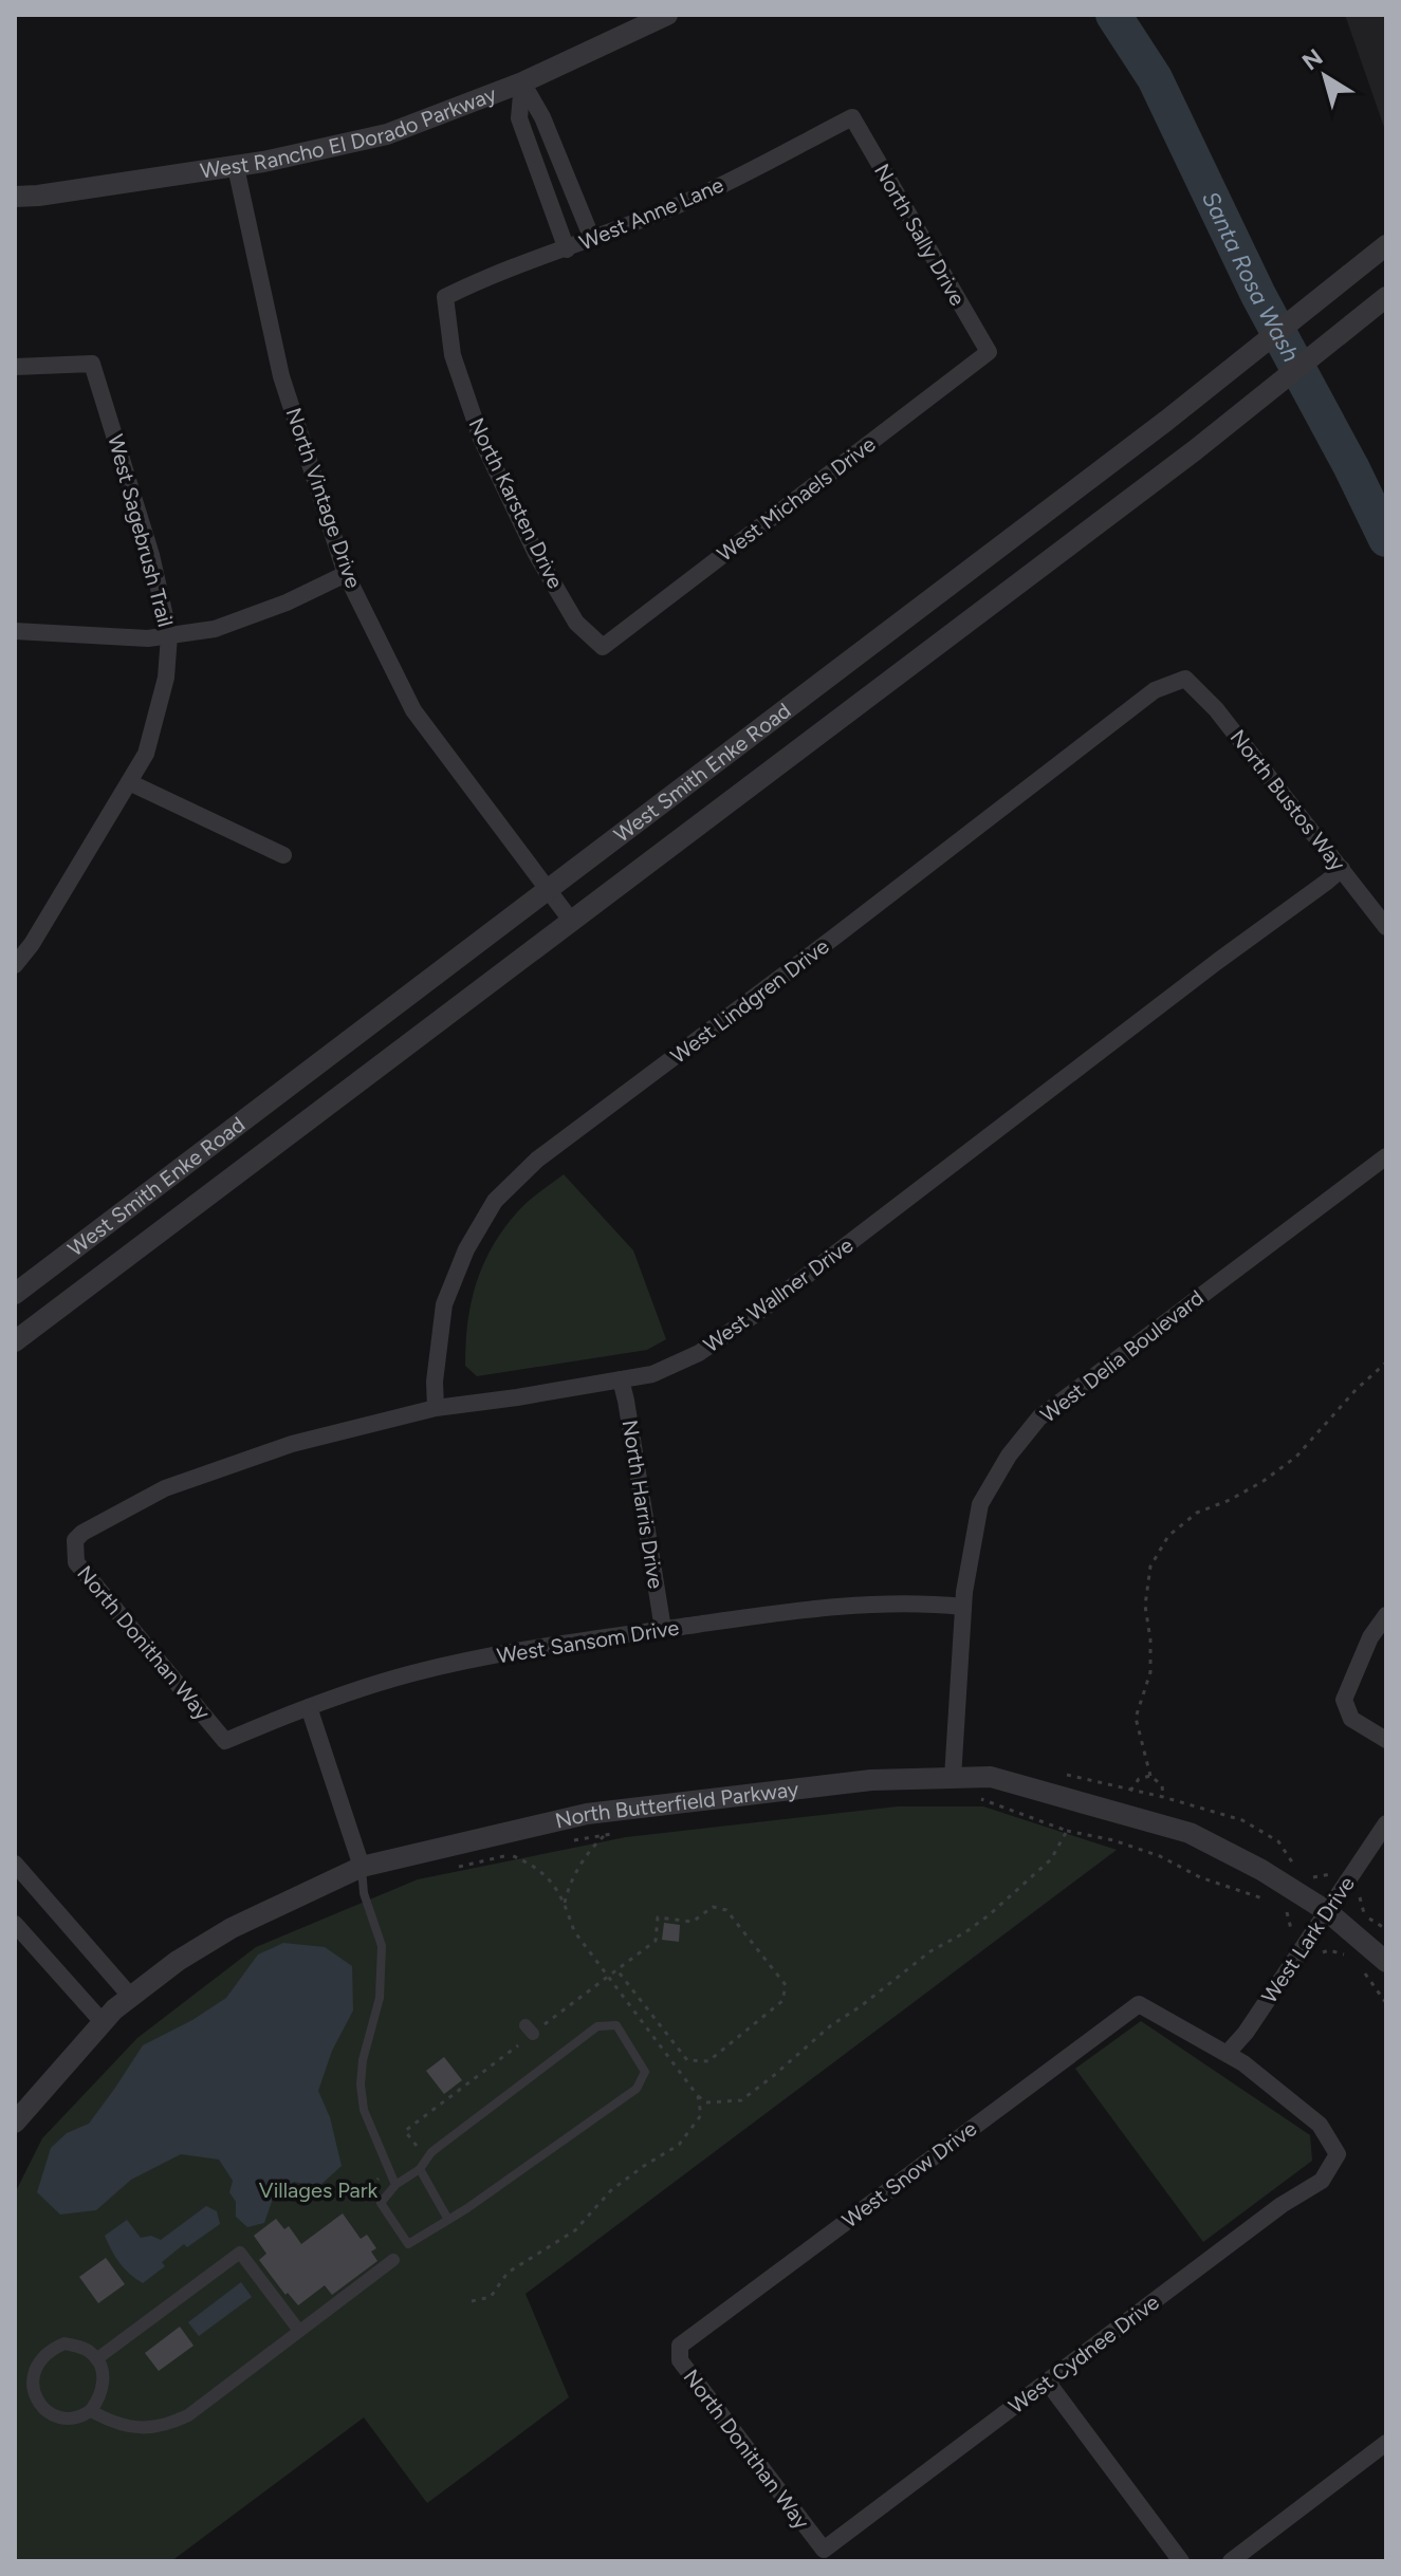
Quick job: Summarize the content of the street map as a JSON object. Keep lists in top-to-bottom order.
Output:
{
  "streets": {
    "street": [
      "West Rancho El Dorado Parkway",
      "West Anne Lane",
      "North Sally Drive",
      "North Vintage Drive",
      "West Michaels Drive",
      "North Karsten Drive",
      "West Sagebrush Trail",
      "West Smith Enke Road",
      "North Bustos Way",
      "West Lindgren Drive",
      "West Wallner Drive",
      "West Delia Boulevard",
      "North Harris Drive",
      "West Sansom Drive",
      "North Donithan Way",
      "North Butterfield Parkway",
      "West Lark Drive",
      "West Snow Drive",
      "West Cydnee Drive"
    ]
  },
  "crossings": [
    ["West Rancho El Dorado Parkway", "North Vintage Drive"],
    ["West Anne Lane", "North Sally Drive"],
    ["West Anne Lane", "North Karsten Drive"],
    ["North Sally Drive", "West Michaels Drive"],
    ["North Vintage Drive", "West Smith Enke Road"],
    ["West Michaels Drive", "North Karsten Drive"],
    ["North Bustos Way", "West Lindgren Drive"],
    ["North Bustos Way", "West Wallner Drive"],
    ["West Lindgren Drive", "West Wallner Drive"],
    ["West Wallner Drive", "North Harris Drive"],
    ["West Wallner Drive", "North Donithan Way"],
    ["West Delia Boulevard", "West Sansom Drive"],
    ["West Delia Boulevard", "North Butterfield Parkway"],
    ["North Harris Drive", "West Sansom Drive"],
    ["West Sansom Drive", "North Donithan Way"],
    ["North Donithan Way", "West Snow Drive"],
    ["North Donithan Way", "West Cydnee Drive"],
    ["North Butterfield Parkway", "West Lark Drive"],
    ["West Lark Drive", "West Snow Drive"],
    ["West Lark Drive", "West Cydnee Drive"],
    ["West Snow Drive", "West Cydnee Drive"]
  ],
  "water": ["Santa Rosa Wash"],
  "parks": ["Villages Park"],
  "north": "top left"
}
